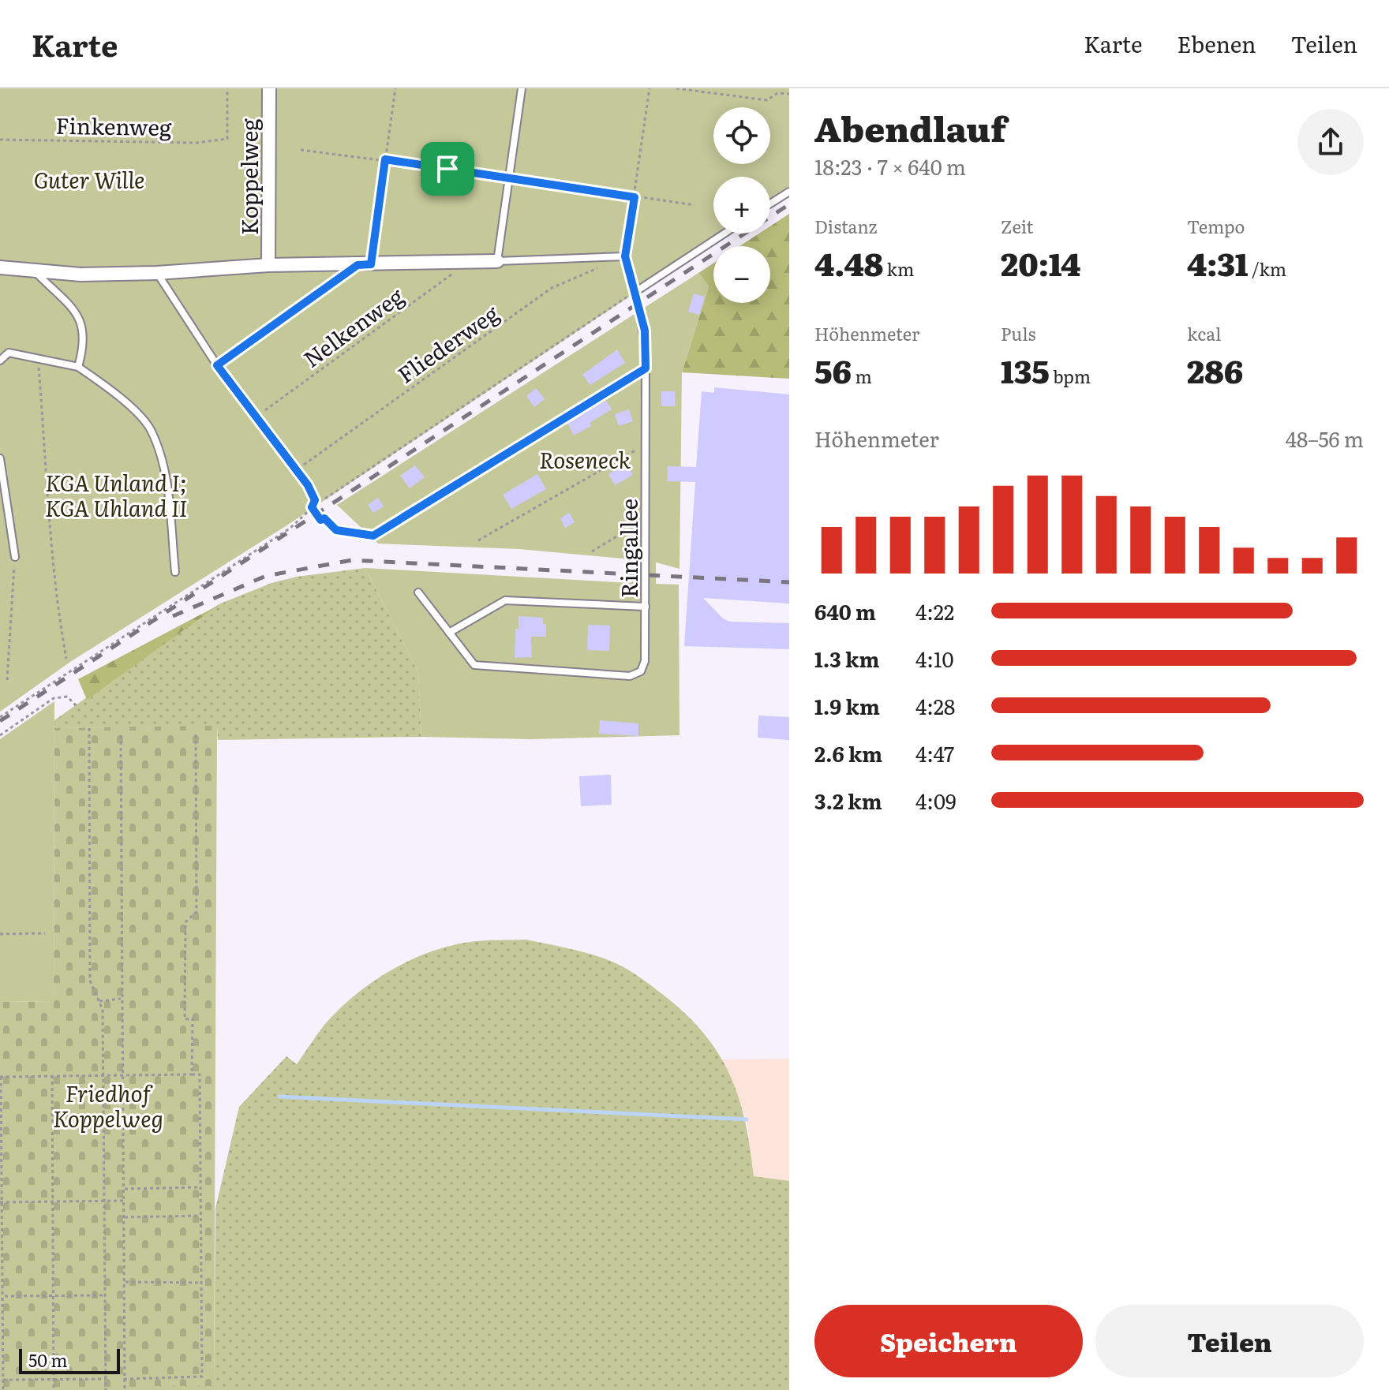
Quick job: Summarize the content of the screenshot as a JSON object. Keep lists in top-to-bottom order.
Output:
{
  "streets": {
    "street": ["Koppelweg"],
    "lane": ["Ringallee"],
    "path": ["Finkenweg", "Nelkenweg", "Fliederweg"]
  },
  "parks": [
    "Guter Wille",
    "Roseneck",
    "KGA Unland I; KGA Uhland II",
    "Friedhof Koppelweg"
  ],
  "scale_bar": "50 m",
  "page": {
    "header": "Karte",
    "nav": ["Karte", "Ebenen", "Teilen"],
    "heading": ["Abendlauf", "18:23 · 7 × 640 m"],
    "map_buttons": ["+", "−"],
    "stats": [
      ["Distanz", "4.48 km"],
      ["Zeit", "20:14"],
      ["Tempo", "4:31 /km"],
      ["Höhenmeter", "56 m"],
      ["Puls", "135 bpm"],
      ["kcal", "286"]
    ],
    "chart": ["Höhenmeter", "48–56 m"],
    "list": [
      {
        "name": "640 m",
        "note": "4:22"
      },
      {
        "name": "1.3 km",
        "note": "4:10"
      },
      {
        "name": "1.9 km",
        "note": "4:28"
      },
      {
        "name": "2.6 km",
        "note": "4:47"
      },
      {
        "name": "3.2 km",
        "note": "4:09"
      }
    ],
    "buttons": ["Speichern", "Teilen"],
    "scale": "50 m"
  }
}
